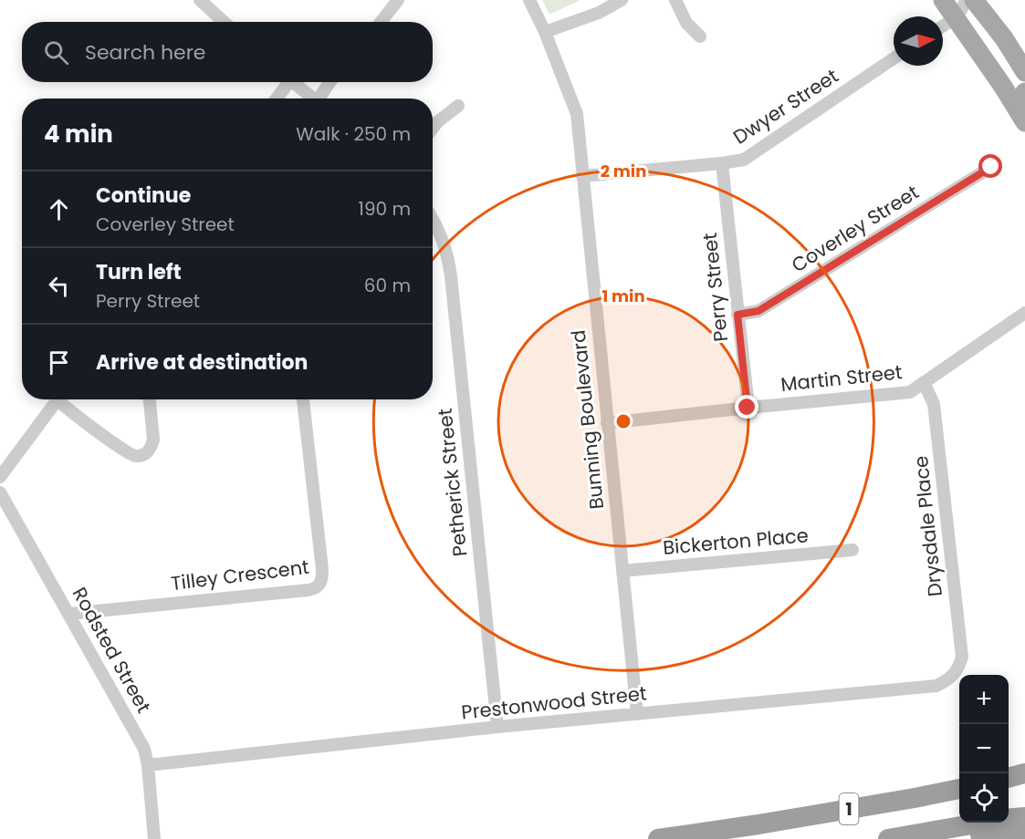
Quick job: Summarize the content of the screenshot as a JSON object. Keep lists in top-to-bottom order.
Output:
{
  "streets": {
    "highway": ["1"],
    "street": [
      "Dwyer Street",
      "Coverley Street",
      "Perry Street",
      "Martin Street",
      "Bunning Boulevard",
      "Petherick Street",
      "Drysdale Place",
      "Bickerton Place",
      "Tilley Crescent",
      "Rodsted Street",
      "Prestonwood Street"
    ]
  },
  "crossings": [
    ["Dwyer Street", "Perry Street"],
    ["Dwyer Street", "Bunning Boulevard"],
    ["Coverley Street", "Perry Street"],
    ["Perry Street", "Martin Street"],
    ["Martin Street", "Bunning Boulevard"],
    ["Martin Street", "Drysdale Place"],
    ["Bunning Boulevard", "Bickerton Place"],
    ["Bunning Boulevard", "Prestonwood Street"],
    ["Petherick Street", "Prestonwood Street"],
    ["Drysdale Place", "Prestonwood Street"],
    ["Tilley Crescent", "Rodsted Street"],
    ["Rodsted Street", "Prestonwood Street"]
  ],
  "north": "right",
  "page": {
    "search": "Search here",
    "heading": ["4 min", "Walk · 250 m"],
    "list": [
      ["Continue", "Coverley Street", "190 m"],
      ["Turn left", "Perry Street", "60 m"],
      "Arrive at destination"
    ],
    "map_buttons": ["+", "−"]
  },
  "rings": ["2 min", "1 min"]
}
